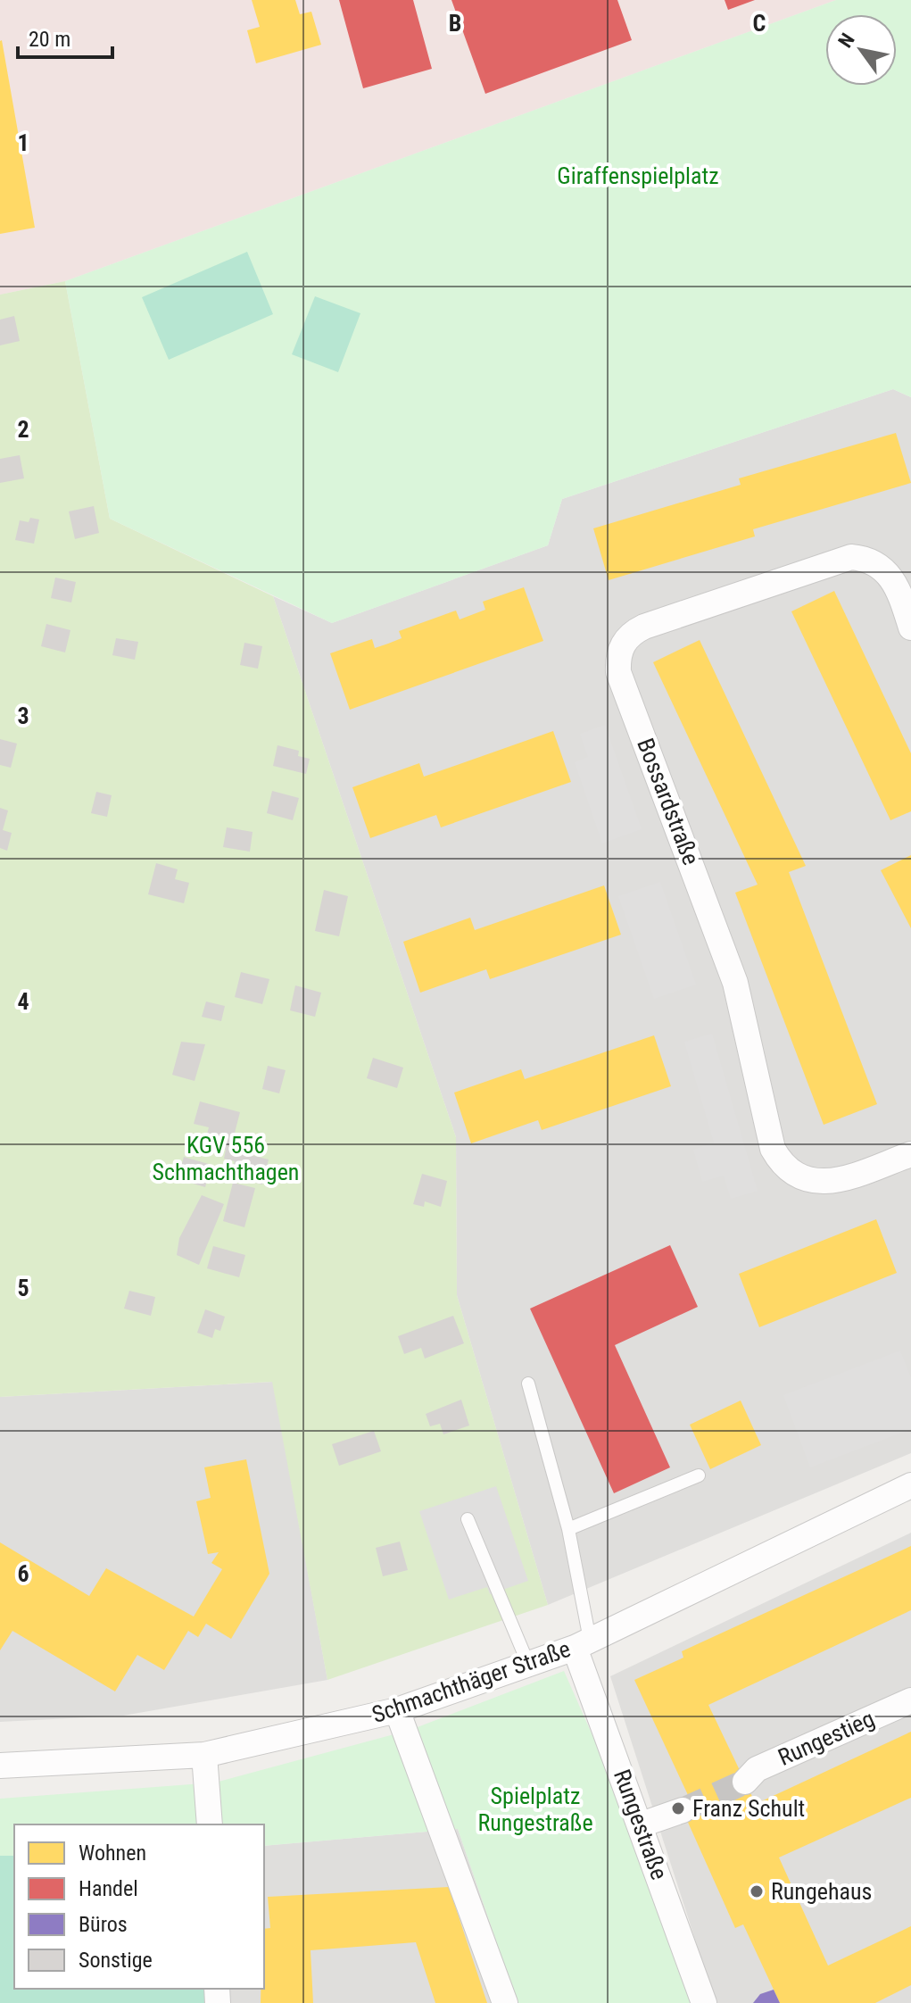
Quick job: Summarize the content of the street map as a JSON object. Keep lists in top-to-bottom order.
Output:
{
  "streets": {
    "street": [
      "Bossardstraße",
      "Schmachthäger Straße",
      "Rungestieg",
      "Rungestraße"
    ]
  },
  "crossings": [
    ["Schmachthäger Straße", "Rungestraße"]
  ],
  "parks": ["Giraffenspielplatz", "KGV 556 Schmachthagen", "Spielplatz Rungestraße"],
  "places": ["Franz Schult", "Rungehaus"],
  "legend": [
    "Wohnen",
    "Handel",
    "Büros",
    "Sonstige"
  ],
  "scale_bar": "20 m",
  "north": "top left",
  "grid": {
    "columns": ["B", "C"],
    "rows": [
      "1",
      "2",
      "3",
      "4",
      "5",
      "6"
    ]
  }
}
